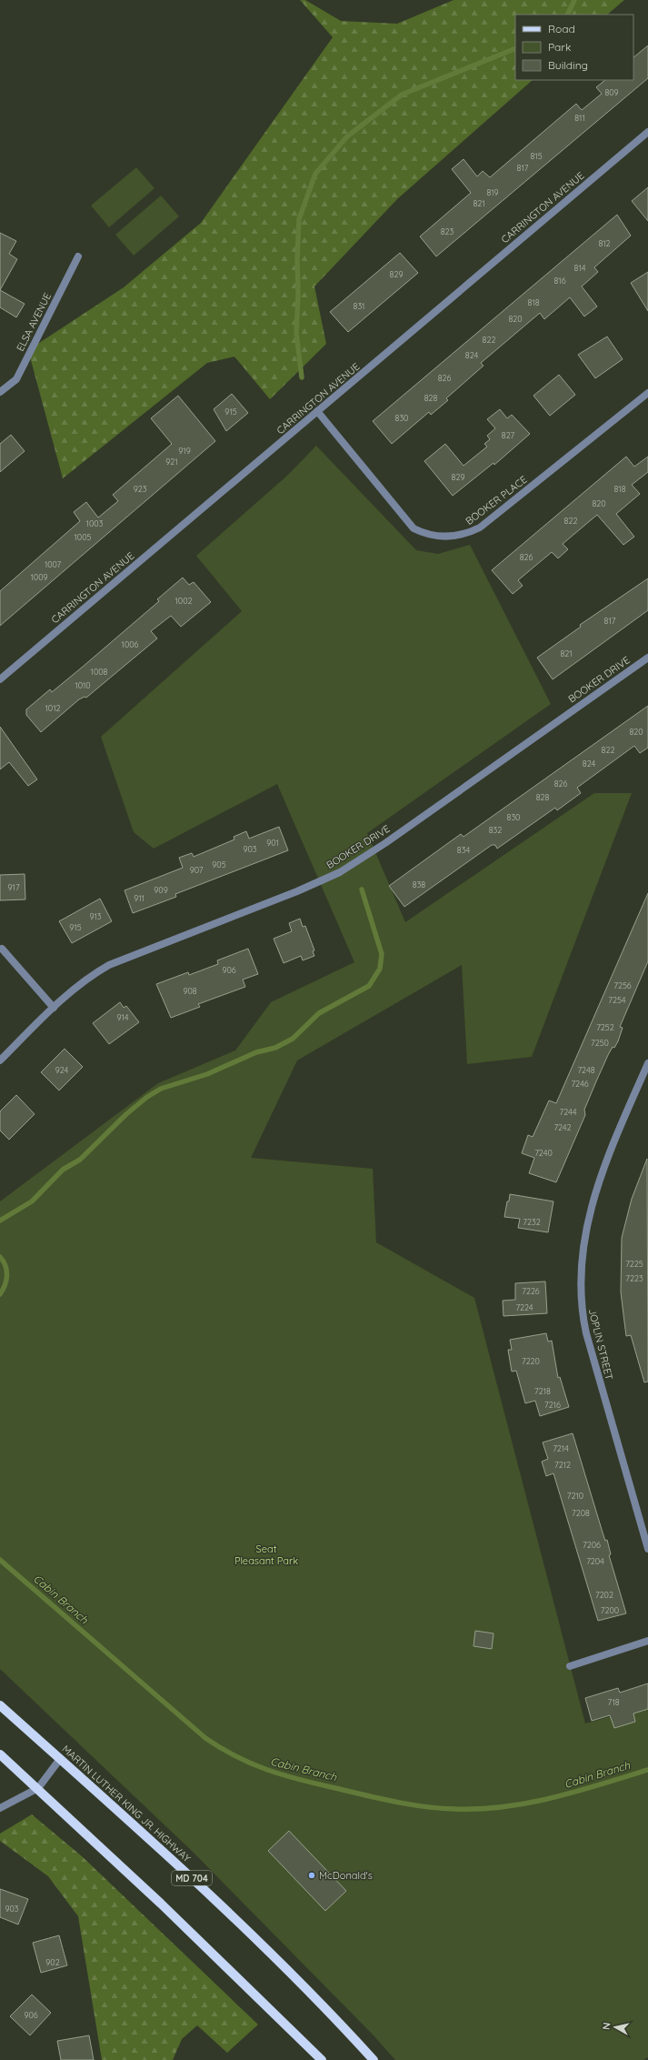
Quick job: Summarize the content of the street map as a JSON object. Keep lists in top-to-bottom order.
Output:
{
  "streets": {
    "main road": ["MARTIN LUTHER KING JR. HIGHWAY", "MD 704"],
    "street": [
      "CARRINGTON AVENUE",
      "ELSA AVENUE",
      "BOOKER PLACE",
      "BOOKER DRIVE",
      "JOPLIN STREET"
    ]
  },
  "crossings": [
    ["CARRINGTON AVENUE", "BOOKER PLACE"]
  ],
  "water": ["Cabin Branch"],
  "parks": ["Seat Pleasant Park"],
  "places": ["McDonald's"],
  "house_numbers": [
    "809",
    "811",
    "815",
    "817",
    "819",
    "821",
    "823",
    "812",
    "814",
    "829",
    "816",
    "818",
    "831",
    "820",
    "822",
    "824",
    "826",
    "828",
    "915",
    "830",
    "827",
    "919",
    "921",
    "829",
    "923",
    "818",
    "820",
    "822",
    "1003",
    "1005",
    "826",
    "1007",
    "1009",
    "1002",
    "817",
    "1006",
    "821",
    "1008",
    "1010",
    "1012",
    "820",
    "822",
    "824",
    "826",
    "828",
    "830",
    "832",
    "901",
    "903",
    "834",
    "905",
    "907",
    "838",
    "917",
    "909",
    "911",
    "913",
    "915",
    "906",
    "7256",
    "908",
    "7254",
    "914",
    "7252",
    "7250",
    "924",
    "7248",
    "7246",
    "7244",
    "7242",
    "7240",
    "7232",
    "7225",
    "7223",
    "7226",
    "7224",
    "7220",
    "7218",
    "7216",
    "7214",
    "7212",
    "7210",
    "7208",
    "7206",
    "7204",
    "7202",
    "7200",
    "718",
    "903",
    "902",
    "906"
  ],
  "legend": ["Road", "Park", "Building"],
  "north": "left"
}
